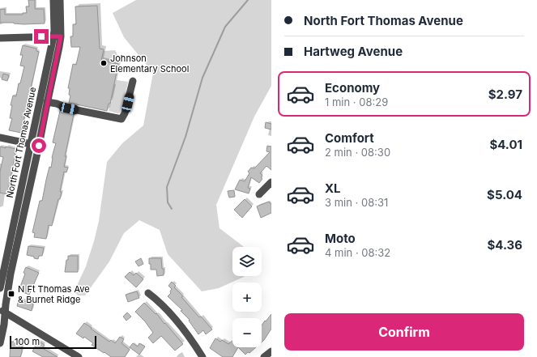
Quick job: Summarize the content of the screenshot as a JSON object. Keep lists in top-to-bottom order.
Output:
{
  "streets": {
    "street": ["North Fort Thomas Avenue"]
  },
  "places": {
    "other": ["Johnson Elementary School"],
    "transit": ["N Ft Thomas Ave & Burnet Ridge"]
  },
  "scale_bar": "100 m",
  "page": {
    "banner": ["North Fort Thomas Avenue", "Hartweg Avenue"],
    "list": [
      {
        "name": "Economy",
        "note": "1 min · 08:29",
        "value": "$2.97"
      },
      {
        "name": "Comfort",
        "note": "2 min · 08:30",
        "value": "$4.01"
      },
      {
        "name": "XL",
        "note": "3 min · 08:31",
        "value": "$5.04"
      },
      {
        "name": "Moto",
        "note": "4 min · 08:32",
        "value": "$4.36"
      }
    ],
    "map_buttons": ["+", "−"],
    "buttons": "Confirm",
    "scale": "100 m"
  }
}
